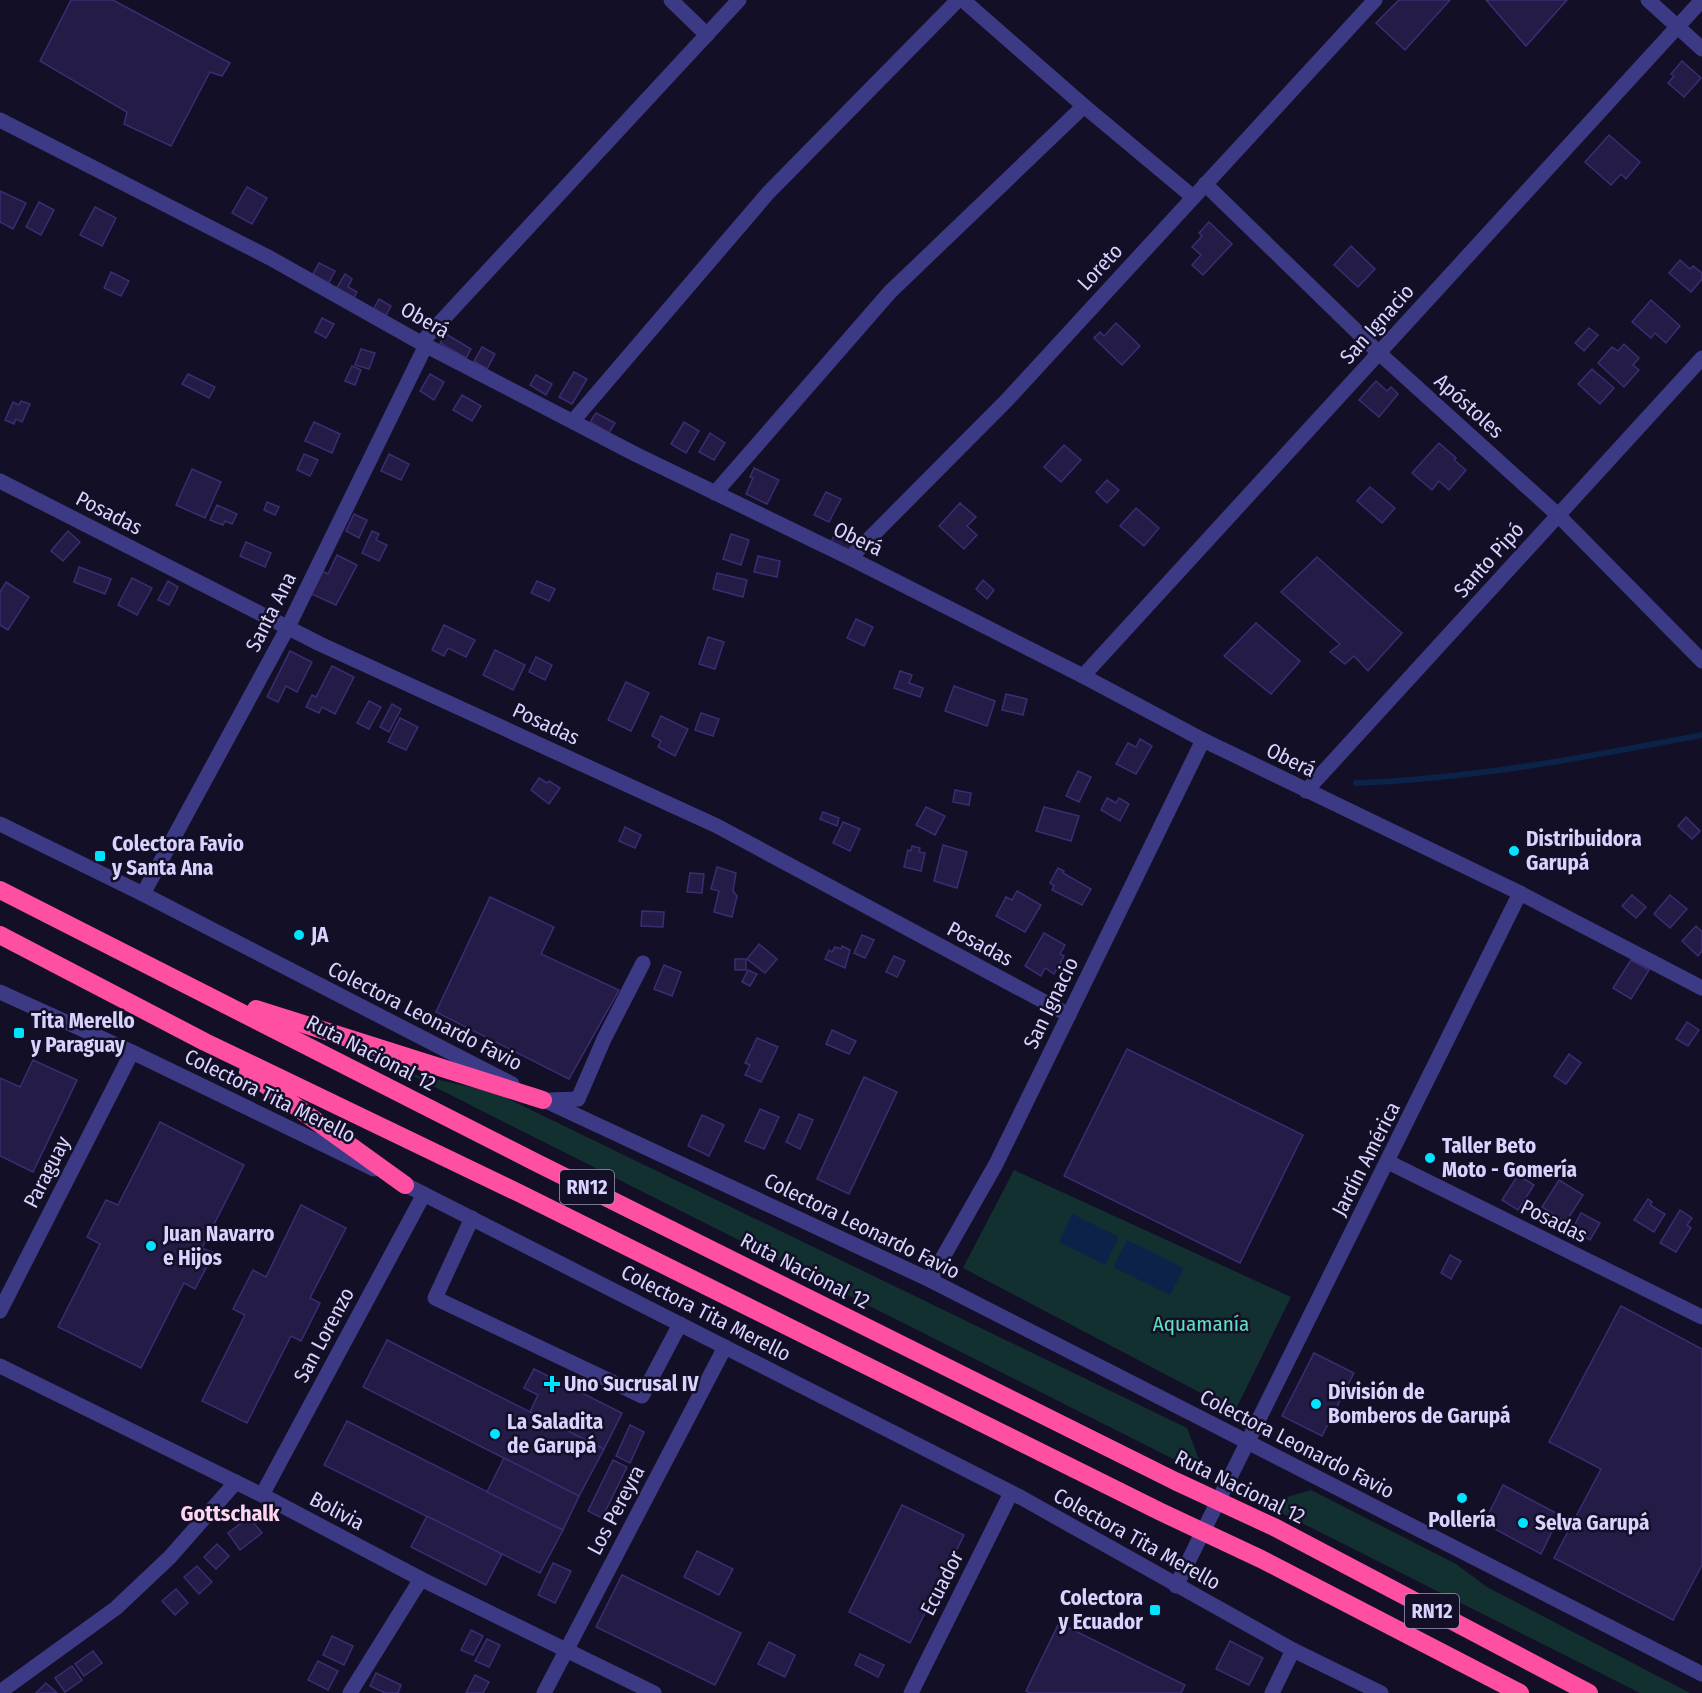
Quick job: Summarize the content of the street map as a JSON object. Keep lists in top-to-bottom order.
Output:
{
  "streets": {
    "highway": ["Ruta Nacional 12", "RN12"],
    "street": [
      "Loreto",
      "Oberá",
      "San Ignacio",
      "Apóstoles",
      "Posadas",
      "Santo Pipó",
      "Santa Ana",
      "Colectora Leonardo Favio",
      "Colectora Tita Merello",
      "Jardín América",
      "Paraguay",
      "San Lorenzo",
      "Los Pereyra",
      "Bolivia",
      "Ecuador"
    ]
  },
  "crossings": [
    ["Loreto", "Oberá"],
    ["Loreto", "Apóstoles"],
    ["Oberá", "San Ignacio"],
    ["Oberá", "Santo Pipó"],
    ["Oberá", "Santa Ana"],
    ["Oberá", "Jardín América"],
    ["San Ignacio", "Apóstoles"],
    ["San Ignacio", "Posadas"],
    ["San Ignacio", "Colectora Leonardo Favio"],
    ["Apóstoles", "Santo Pipó"],
    ["Posadas", "Santa Ana"],
    ["Posadas", "Jardín América"],
    ["Santa Ana", "Colectora Leonardo Favio"],
    ["Colectora Leonardo Favio", "Jardín América"],
    ["Colectora Tita Merello", "Jardín América"],
    ["Colectora Tita Merello", "Paraguay"],
    ["Colectora Tita Merello", "San Lorenzo"],
    ["Colectora Tita Merello", "Los Pereyra"],
    ["Colectora Tita Merello", "Ecuador"],
    ["San Lorenzo", "Bolivia"],
    ["Los Pereyra", "Bolivia"]
  ],
  "districts": ["Gottschalk"],
  "parks": ["Aquamanía"],
  "places": {
    "other": [
      "Distribuidora Garupá",
      "JA",
      "Taller Beto Moto - Gomería",
      "Juan Navarro e Hijos",
      "División de Bomberos de Garupá",
      "La Saladita de Garupá",
      "Pollería",
      "Selva Garupá"
    ],
    "transit": ["Colectora Favio y Santa Ana", "Tita Merello y Paraguay", "Colectora y Ecuador"],
    "health": ["Uno Sucrusal IV"]
  }
}
